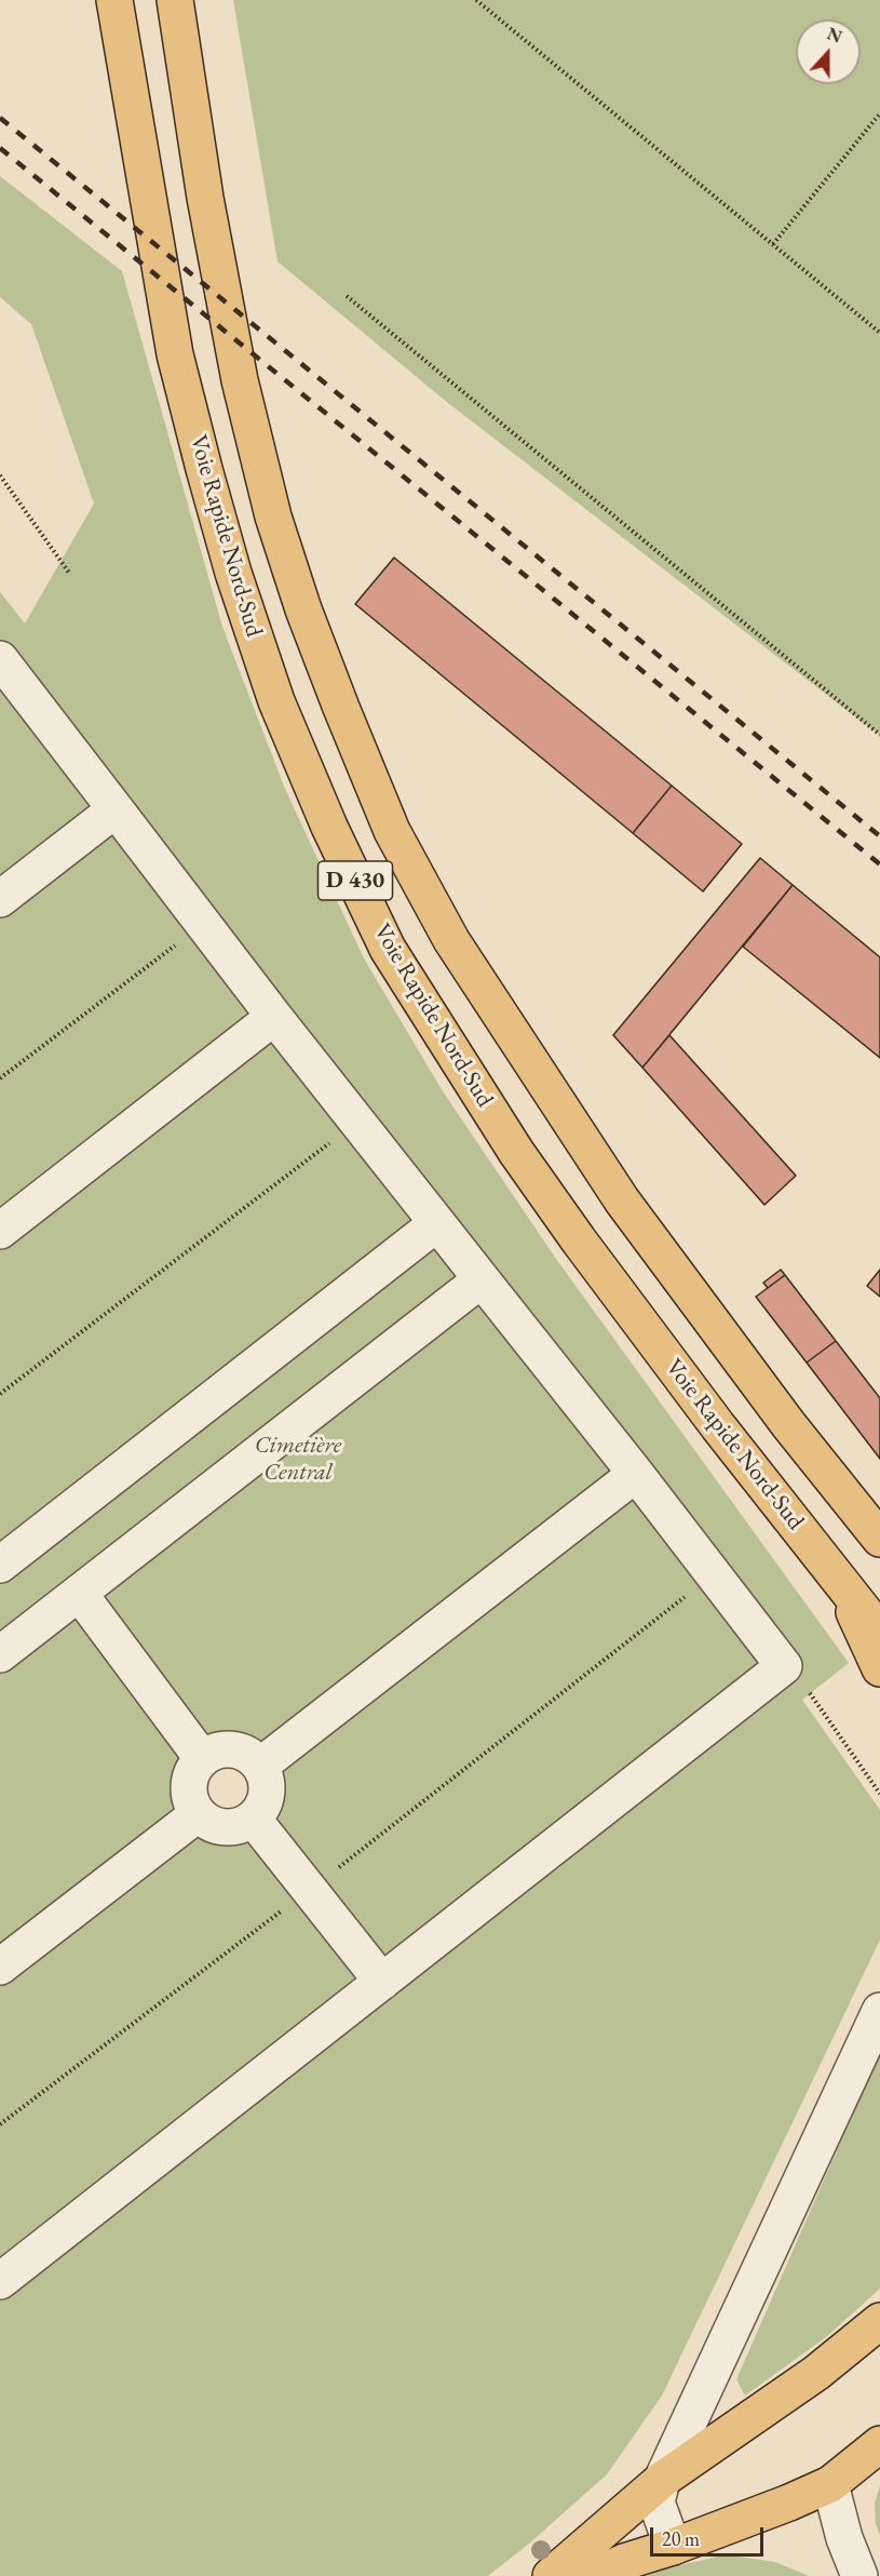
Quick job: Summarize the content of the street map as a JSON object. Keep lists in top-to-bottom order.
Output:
{
  "streets": {
    "main road": ["Voie Rapide Nord-Sud", "D 430"]
  },
  "parks": ["Cimetière Central"],
  "scale_bar": "20 m",
  "north": "top"
}
